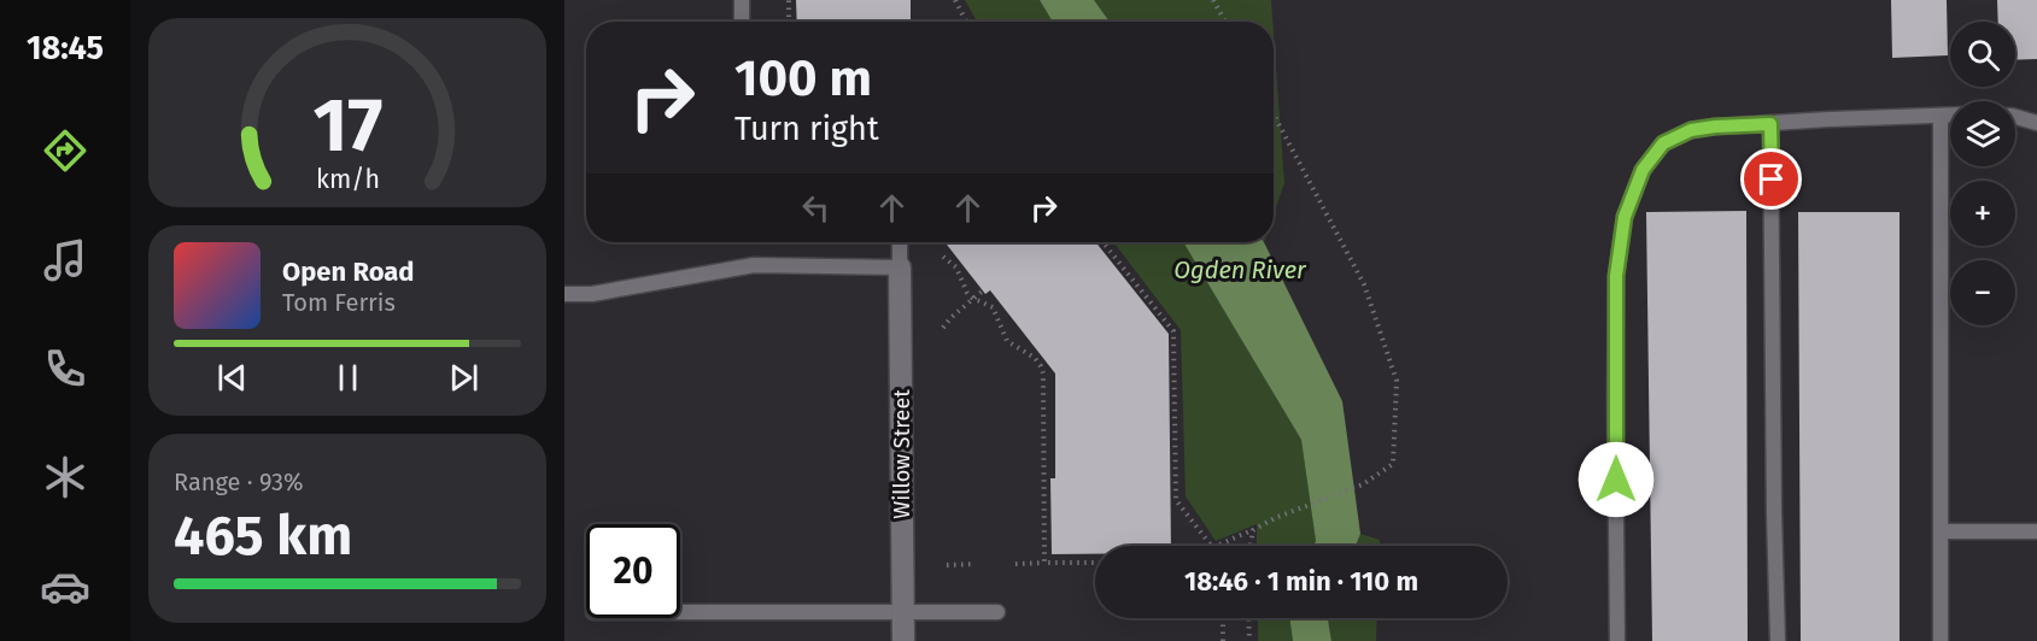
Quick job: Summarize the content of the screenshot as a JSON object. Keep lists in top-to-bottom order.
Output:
{
  "streets": {
    "street": ["Willow Street"]
  },
  "water": ["Ogden River"],
  "page": {
    "tabs": "18:45",
    "map_buttons": ["+", "−"],
    "turn": ["100 m", "Turn right"],
    "song": ["Open Road", "Tom Ferris"],
    "tile": ["Range · 93%", "465 km"],
    "limit": "20",
    "trip": "18:46 · 1 min · 110 m",
    "gauge": ["17", "km/h"]
  }
}
